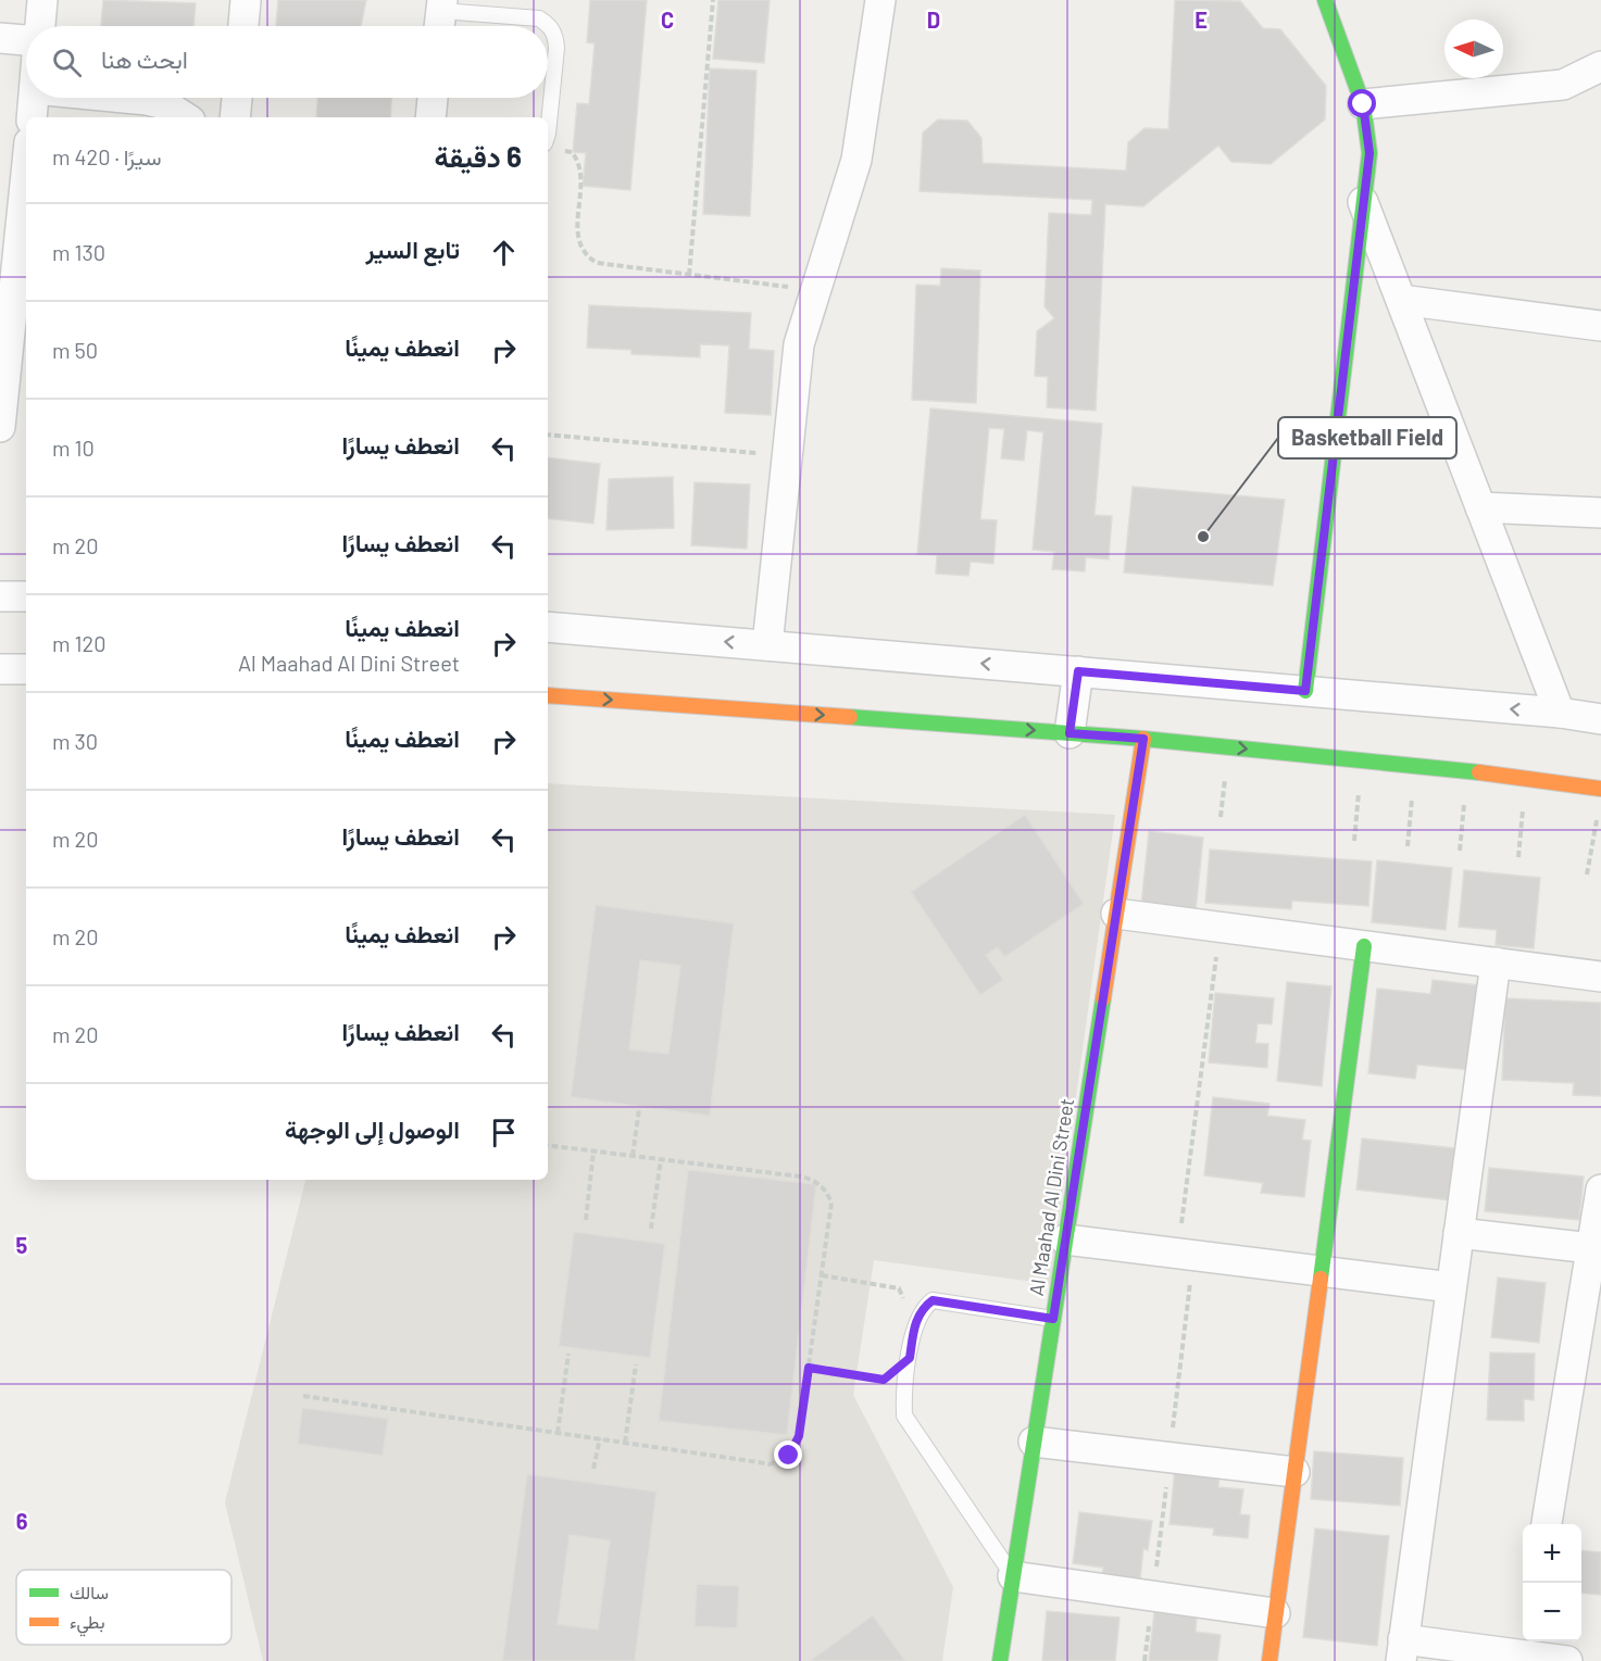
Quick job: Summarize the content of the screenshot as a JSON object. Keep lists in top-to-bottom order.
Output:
{
  "streets": {
    "street": ["Al Maahad Al Dini Street"]
  },
  "places": ["Basketball Field"],
  "legend": ["سالك", "بطيء"],
  "north": "left",
  "page": {
    "search": "ابحث هنا",
    "heading": ["6 دقيقة", "سيرًا · 420 m"],
    "list": [
      ["تابع السير", "130 m"],
      ["انعطف يمينًا", "50 m"],
      ["انعطف يسارًا", "10 m"],
      ["انعطف يسارًا", "20 m"],
      ["انعطف يمينًا", "Al Maahad Al Dini Street", "120 m"],
      ["انعطف يمينًا", "30 m"],
      ["انعطف يسارًا", "20 m"],
      ["انعطف يمينًا", "20 m"],
      ["انعطف يسارًا", "20 m"],
      "الوصول إلى الوجهة"
    ],
    "map_buttons": ["+", "−"]
  },
  "grid": {
    "columns": ["C", "D", "E"],
    "rows": ["5", "6"]
  }
}
